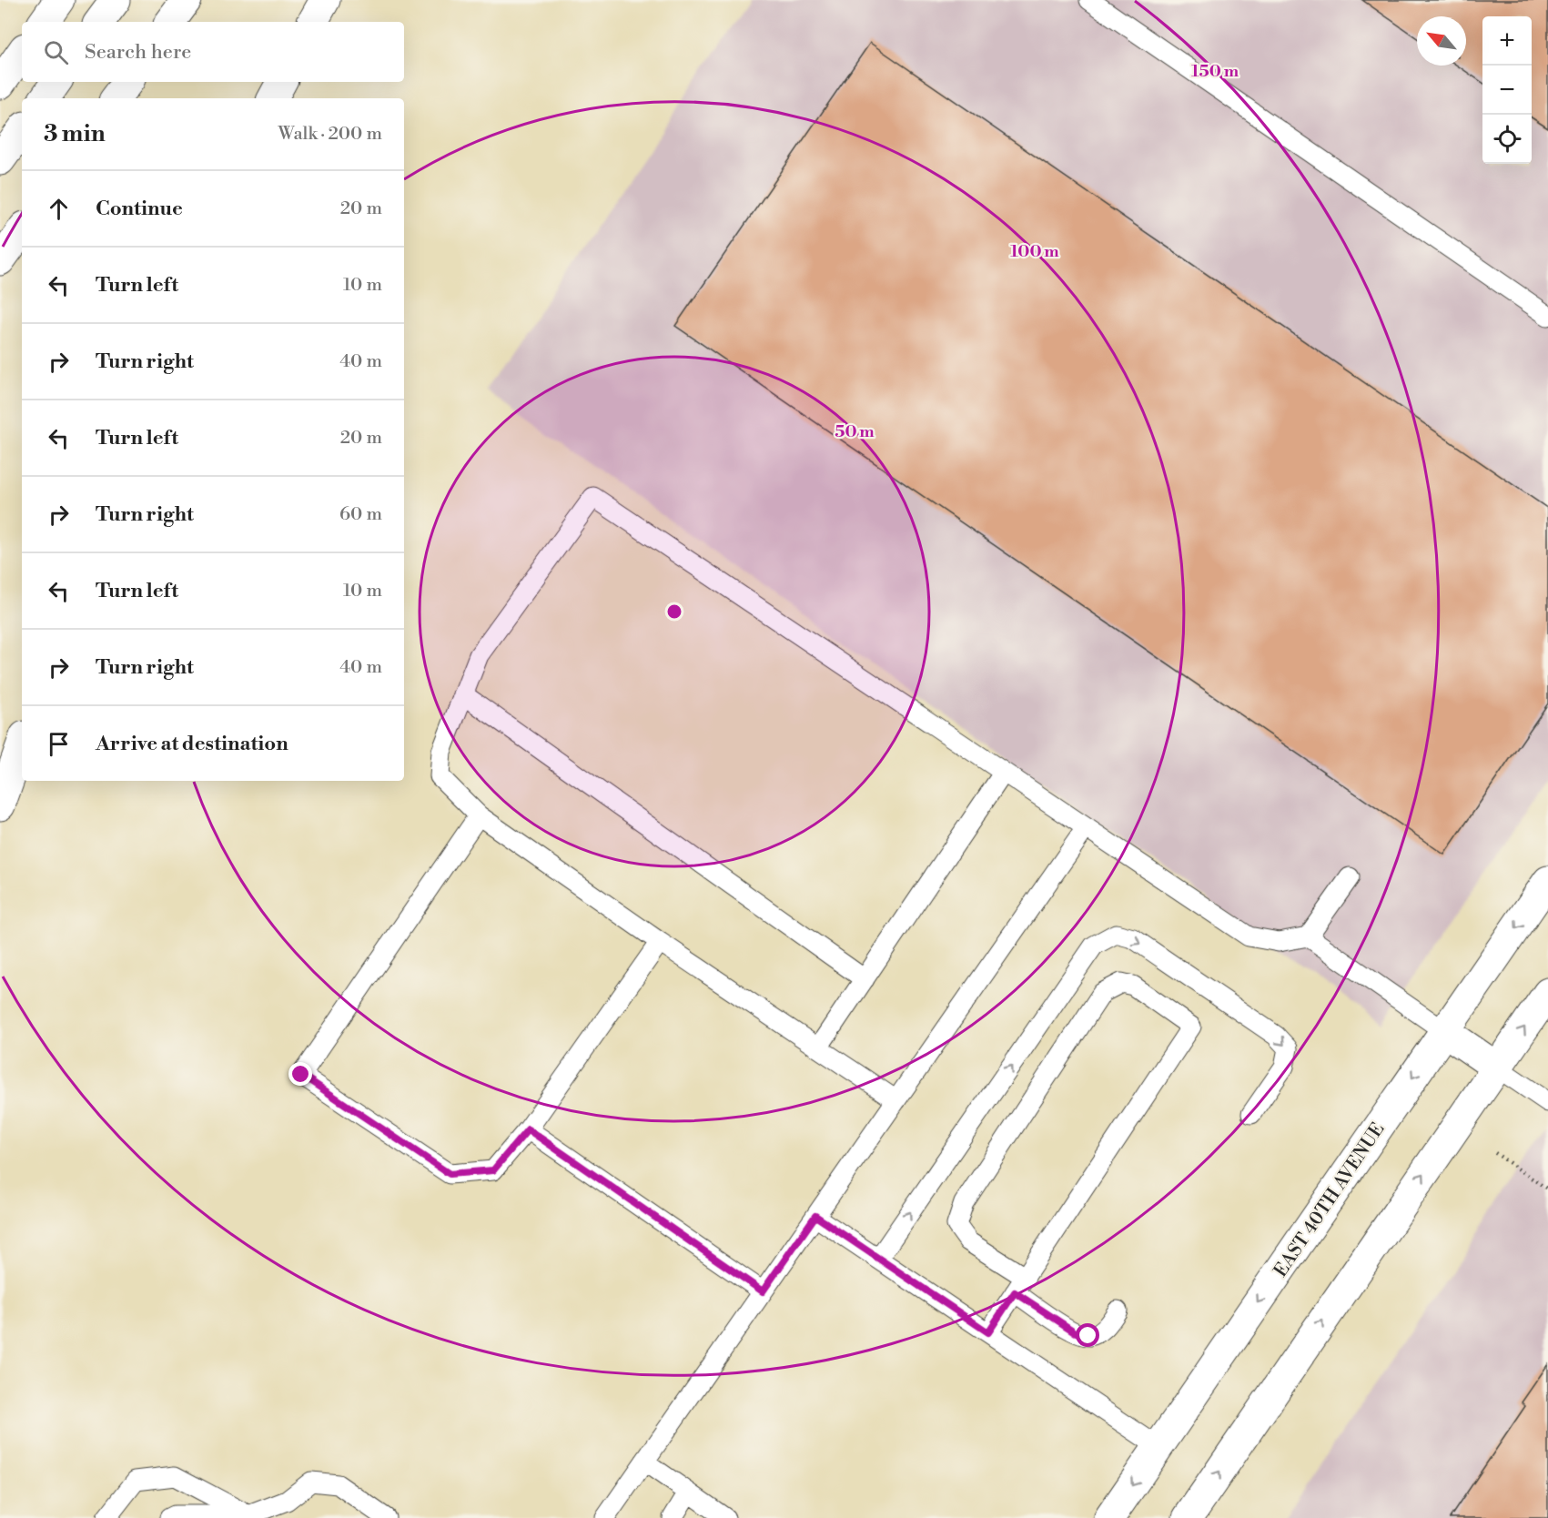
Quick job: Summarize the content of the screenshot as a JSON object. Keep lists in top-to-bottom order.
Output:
{
  "streets": {
    "main road": ["EAST 40TH AVENUE"]
  },
  "north": "top left",
  "page": {
    "map_buttons": ["+", "−"],
    "search": "Search here",
    "heading": ["3 min", "Walk · 200 m"],
    "list": [
      ["Continue", "20 m"],
      ["Turn left", "10 m"],
      ["Turn right", "40 m"],
      ["Turn left", "20 m"],
      ["Turn right", "60 m"],
      ["Turn left", "10 m"],
      ["Turn right", "40 m"],
      "Arrive at destination"
    ]
  },
  "rings": ["150 m", "100 m", "50 m"]
}
